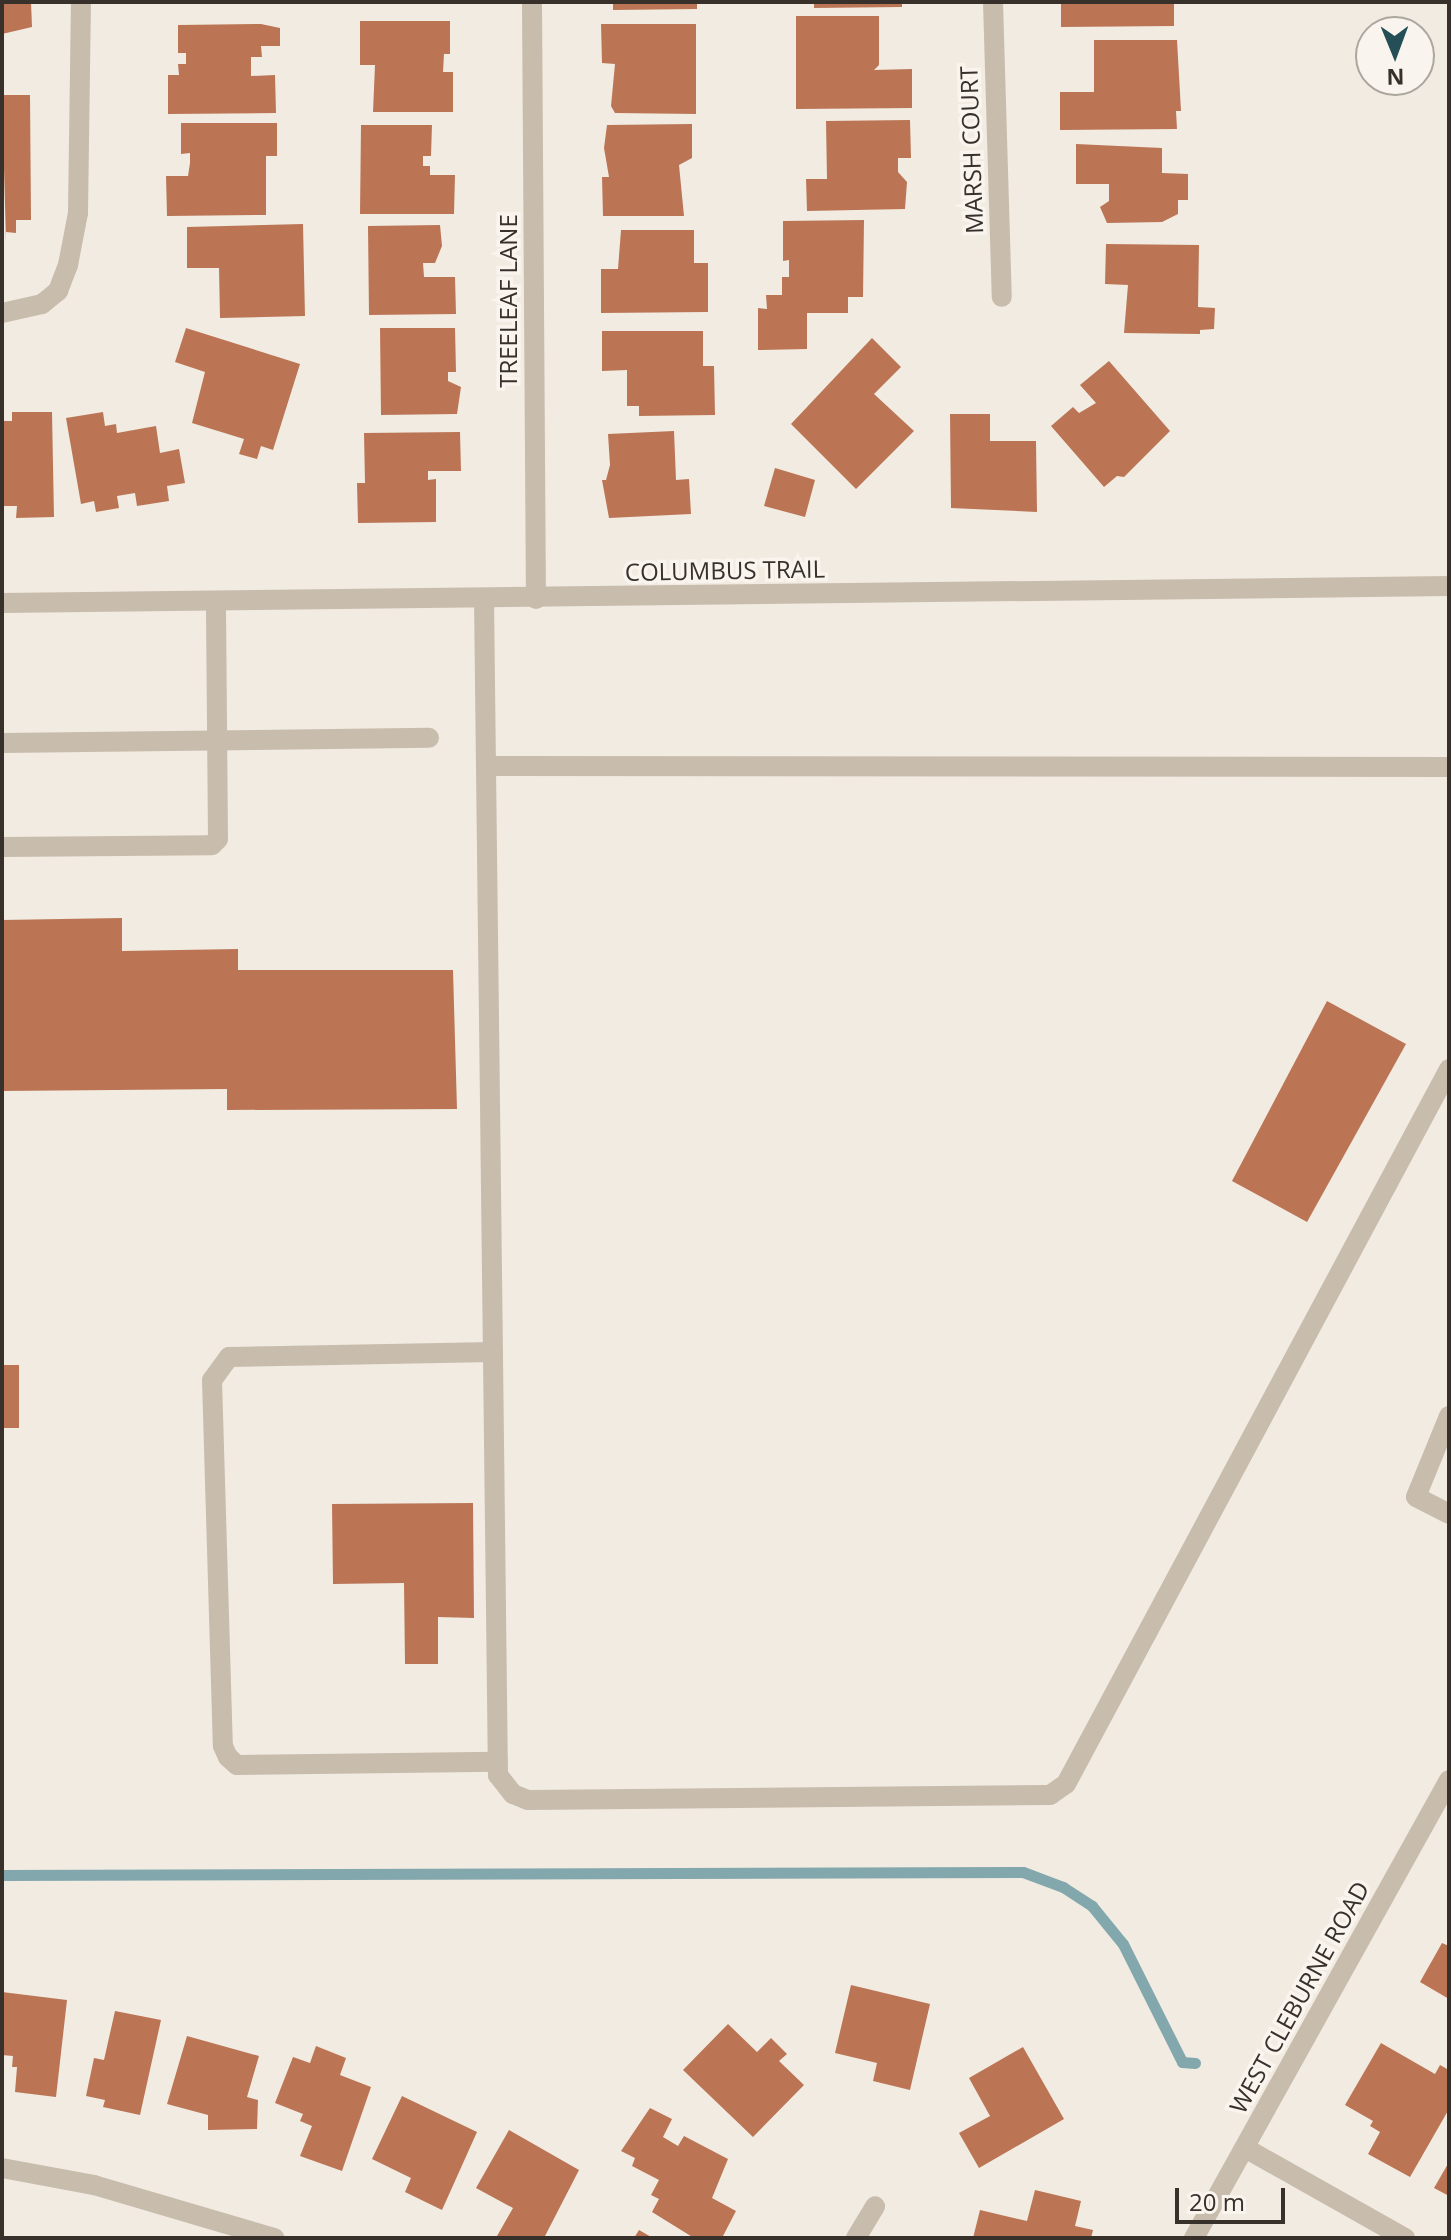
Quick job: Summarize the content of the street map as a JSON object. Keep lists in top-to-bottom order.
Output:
{
  "streets": {
    "street": [
      "MARSH COURT",
      "TREELEAF LANE",
      "COLUMBUS TRAIL",
      "WEST CLEBURNE ROAD"
    ]
  },
  "crossings": [
    ["TREELEAF LANE", "COLUMBUS TRAIL"]
  ],
  "scale_bar": "20 m",
  "north": "bottom"
}
